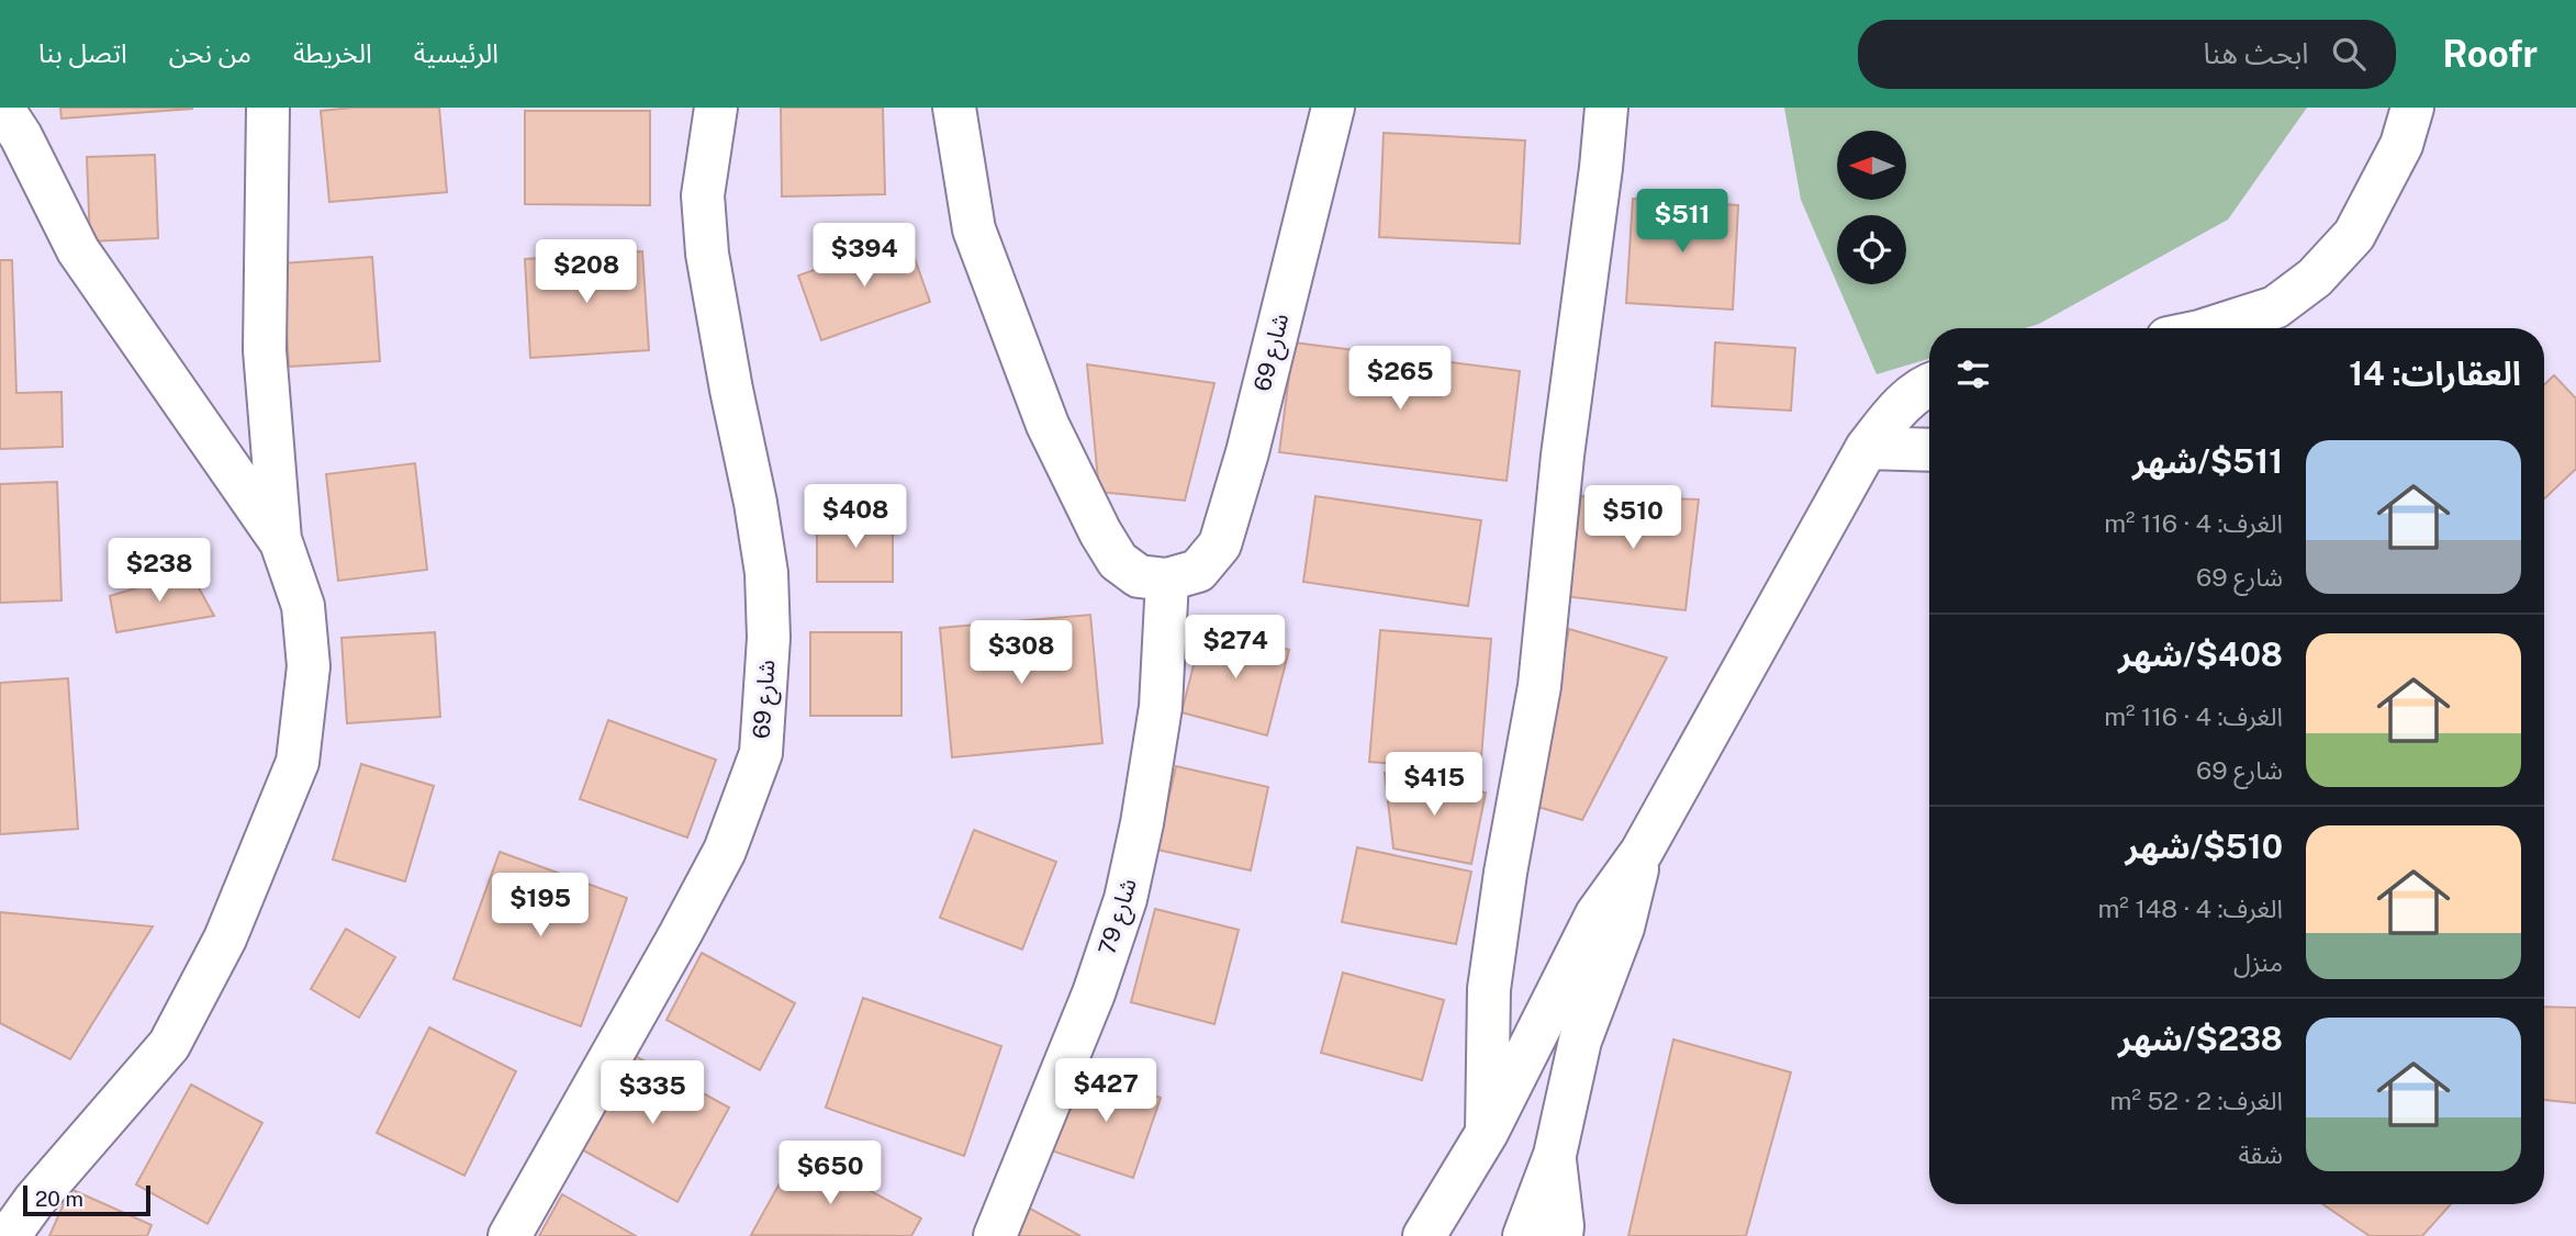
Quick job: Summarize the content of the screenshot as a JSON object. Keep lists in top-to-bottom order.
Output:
{
  "streets": {
    "street": ["شارع 69", "شارع 79"]
  },
  "crossings": [
    ["شارع 69", "شارع 79"]
  ],
  "scale_bar": "20 m",
  "north": "left",
  "page": {
    "header": "Roofr",
    "search": "ابحث هنا",
    "nav": [
      "الرئيسية",
      "الخريطة",
      "من نحن",
      "اتصل بنا"
    ],
    "price": [
      "$511",
      "$394",
      "$208",
      "$265",
      "$408",
      "$510",
      "$238",
      "$274",
      "$308",
      "$415",
      "$195",
      "$427",
      "$335",
      "$650"
    ],
    "heading": "العقارات: 14",
    "list": [
      {
        "name": "$511/شهر",
        "note": "الغرف: 4 · 116 m² · شارع 69"
      },
      {
        "name": "$408/شهر",
        "note": "الغرف: 4 · 116 m² · شارع 69"
      },
      {
        "name": "$510/شهر",
        "note": "الغرف: 4 · 148 m² · منزل"
      },
      {
        "name": "$238/شهر",
        "note": "الغرف: 2 · 52 m² · شقة"
      }
    ],
    "scale": "20 m"
  }
}
